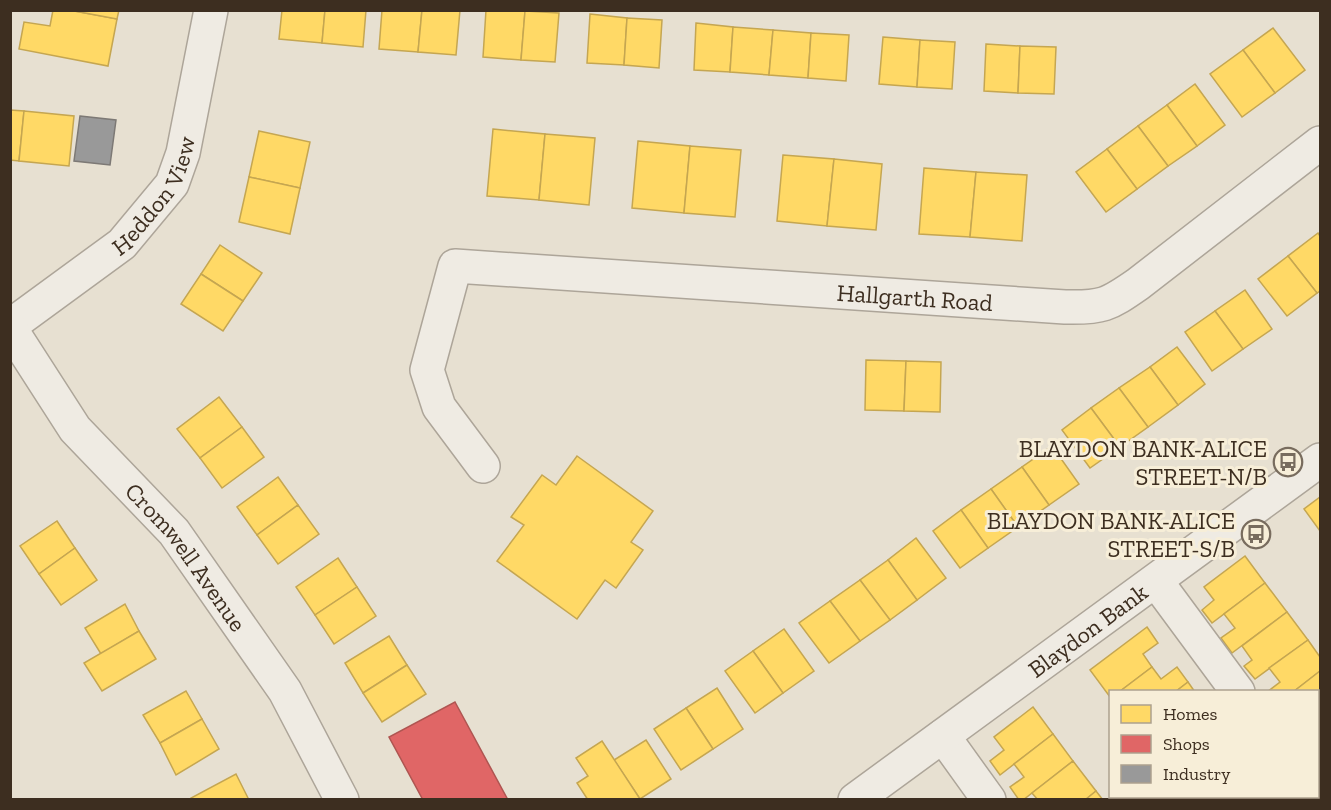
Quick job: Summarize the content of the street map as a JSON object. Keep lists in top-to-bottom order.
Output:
{
  "streets": {
    "street": [
      "Heddon View",
      "Hallgarth Road",
      "Cromwell Avenue",
      "Blaydon Bank"
    ]
  },
  "crossings": [
    ["Heddon View", "Cromwell Avenue"]
  ],
  "places": {
    "bus stop": ["BLAYDON BANK-ALICE STREET-N/B", "BLAYDON BANK-ALICE STREET-S/B"]
  },
  "legend": ["Homes", "Shops", "Industry"]
}
